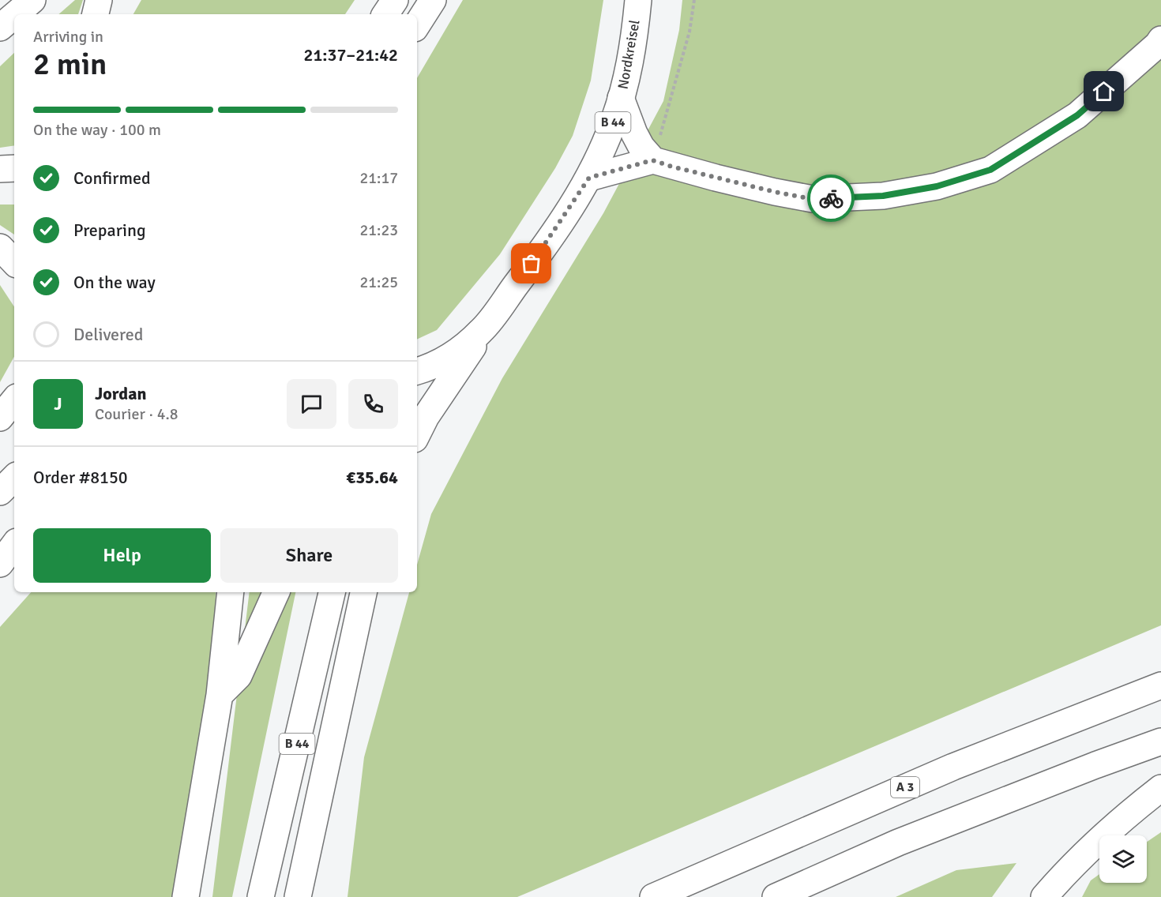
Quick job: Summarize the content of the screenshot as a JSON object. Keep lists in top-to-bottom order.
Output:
{
  "streets": {
    "main road": ["Nordkreisel", "B 44", "A 3"]
  },
  "crossings": [
    ["Nordkreisel", "B 44"]
  ],
  "page": {
    "heading": ["2 min", "Arriving in", "21:37–21:42"],
    "panel": [
      "Jordan",
      "Courier · 4.8",
      "Order #8150",
      "€35.64"
    ],
    "bar": "On the way · 100 m",
    "list": [
      ["Confirmed", "21:17"],
      ["Preparing", "21:23"],
      ["On the way", "21:25"],
      "Delivered"
    ],
    "round": "J",
    "buttons": ["Help", "Share"]
  }
}
